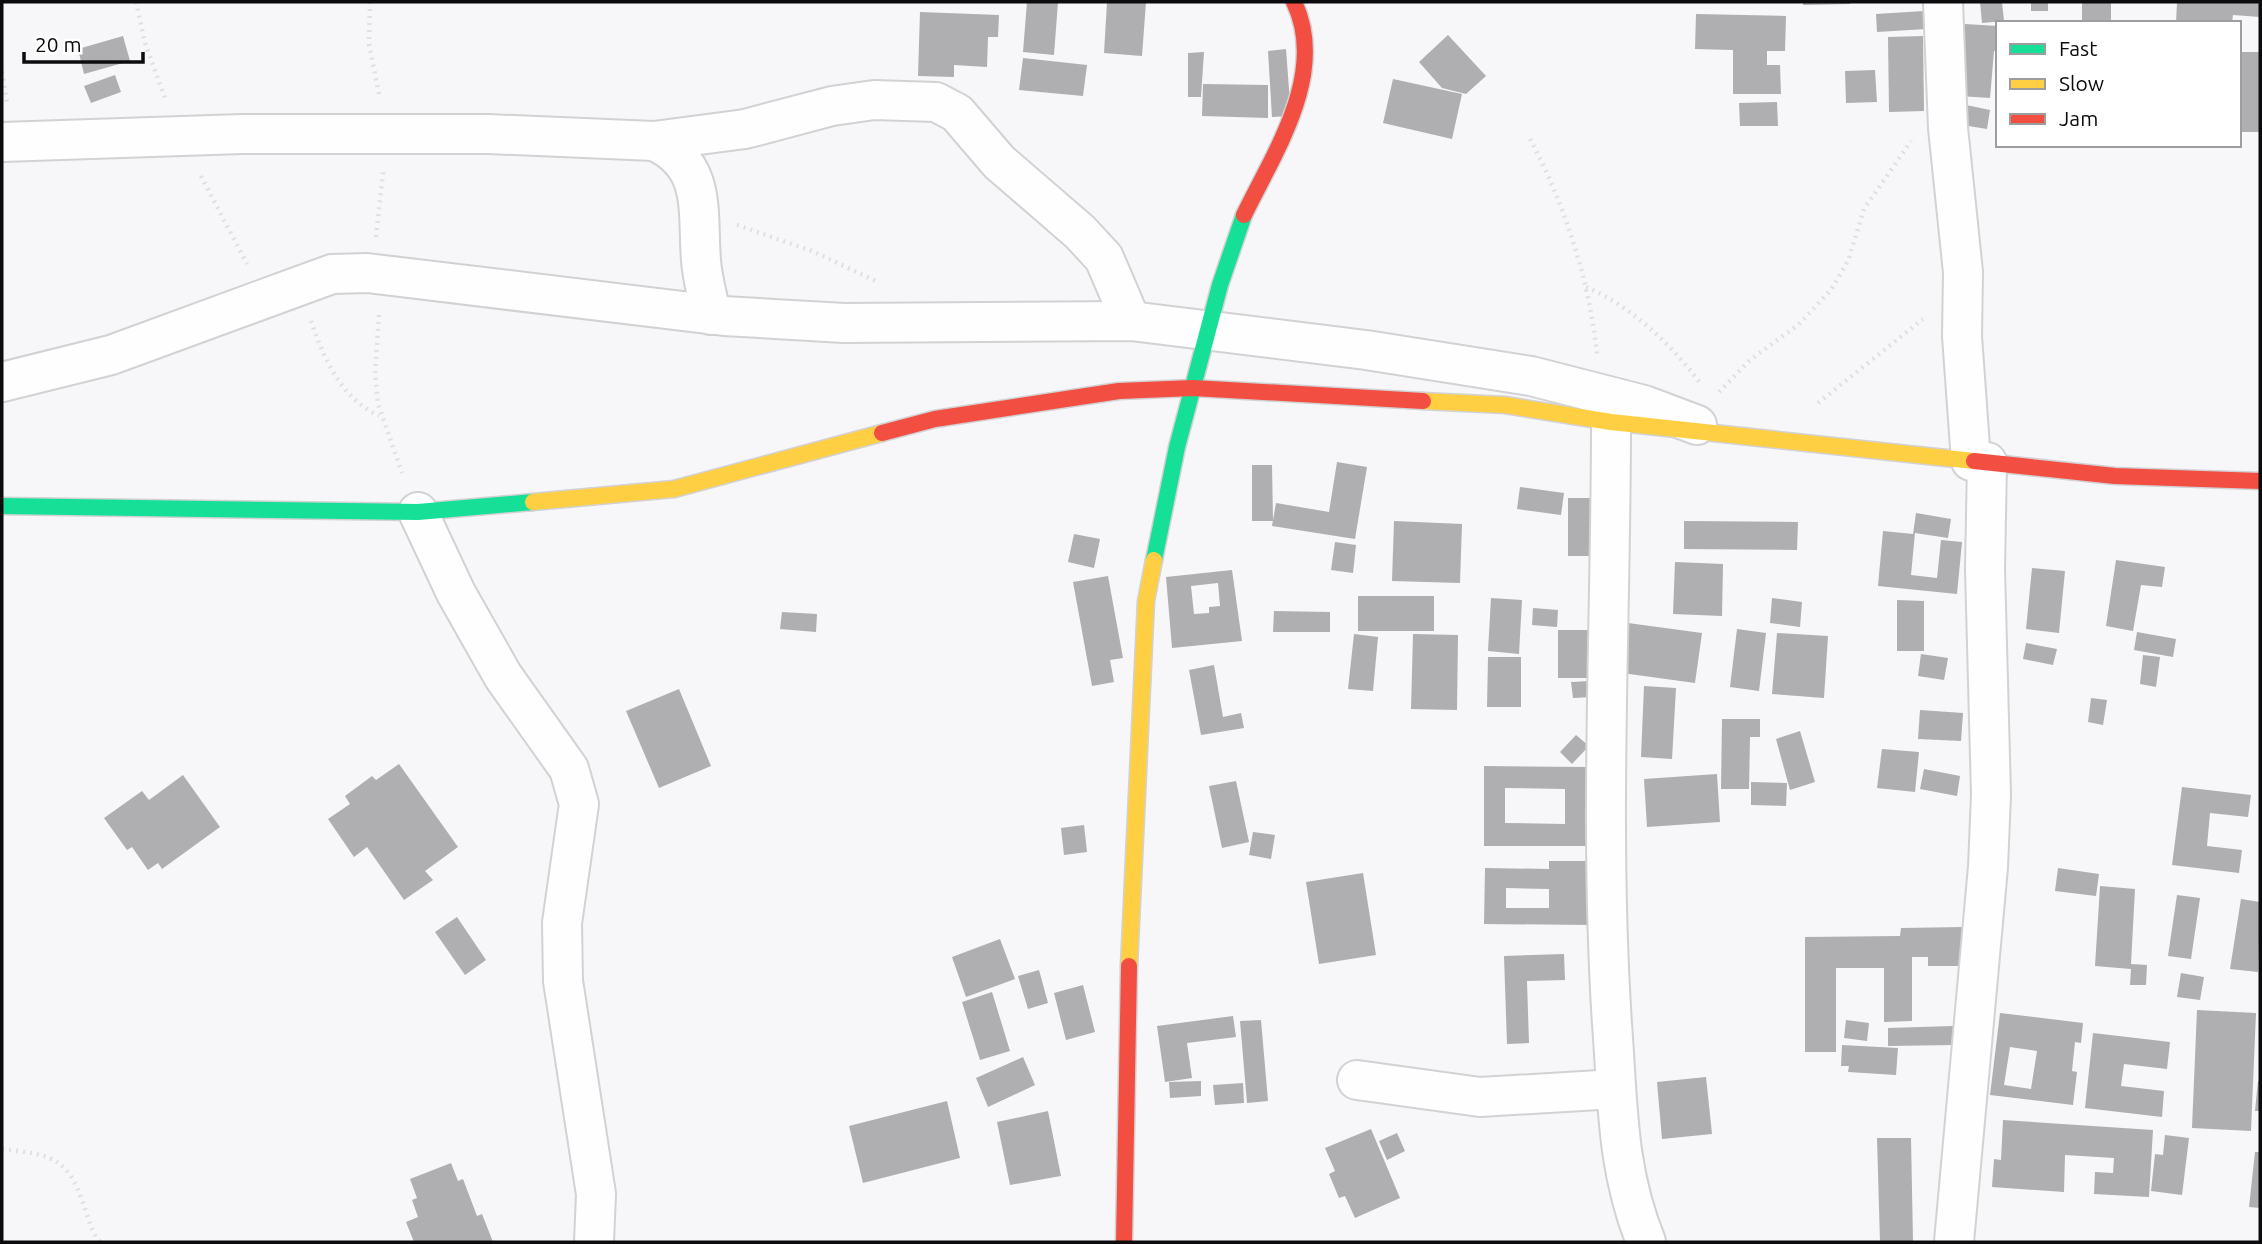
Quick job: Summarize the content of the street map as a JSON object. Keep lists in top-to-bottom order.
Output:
{
  "legend": ["Fast", "Slow", "Jam"],
  "scale_bar": "20 m"
}
